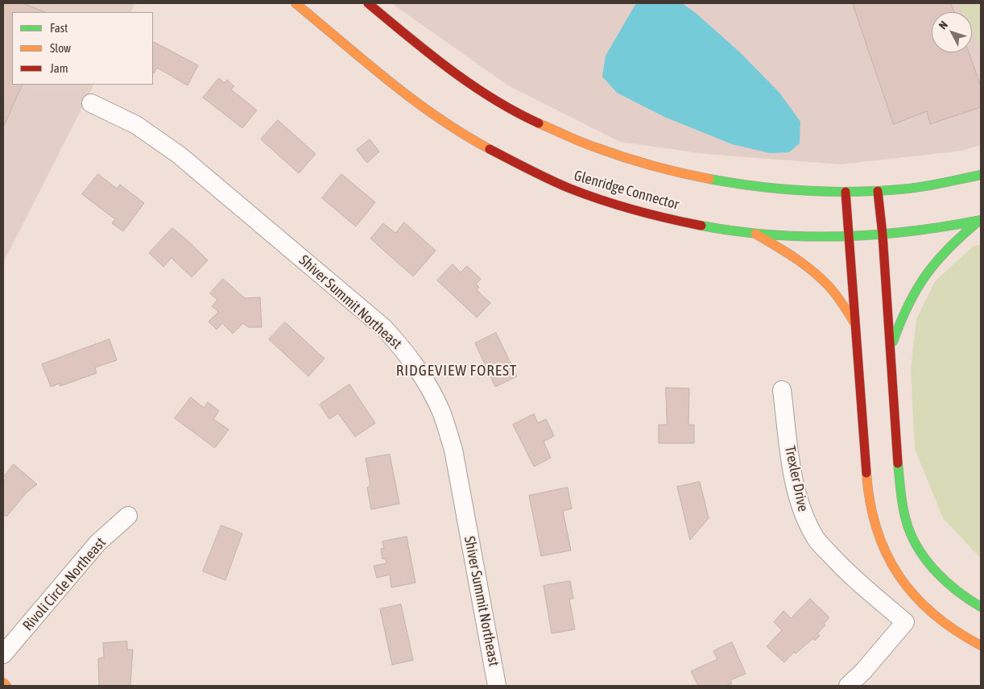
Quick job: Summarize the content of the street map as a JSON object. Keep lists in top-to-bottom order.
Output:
{
  "streets": {
    "main road": ["Glenridge Connector"],
    "street": ["Shiver Summit Northeast", "Trexler Drive", "Rivoli Circle Northeast"]
  },
  "districts": ["RIDGEVIEW FOREST"],
  "legend": ["Fast", "Slow", "Jam"],
  "north": "top left"
}
